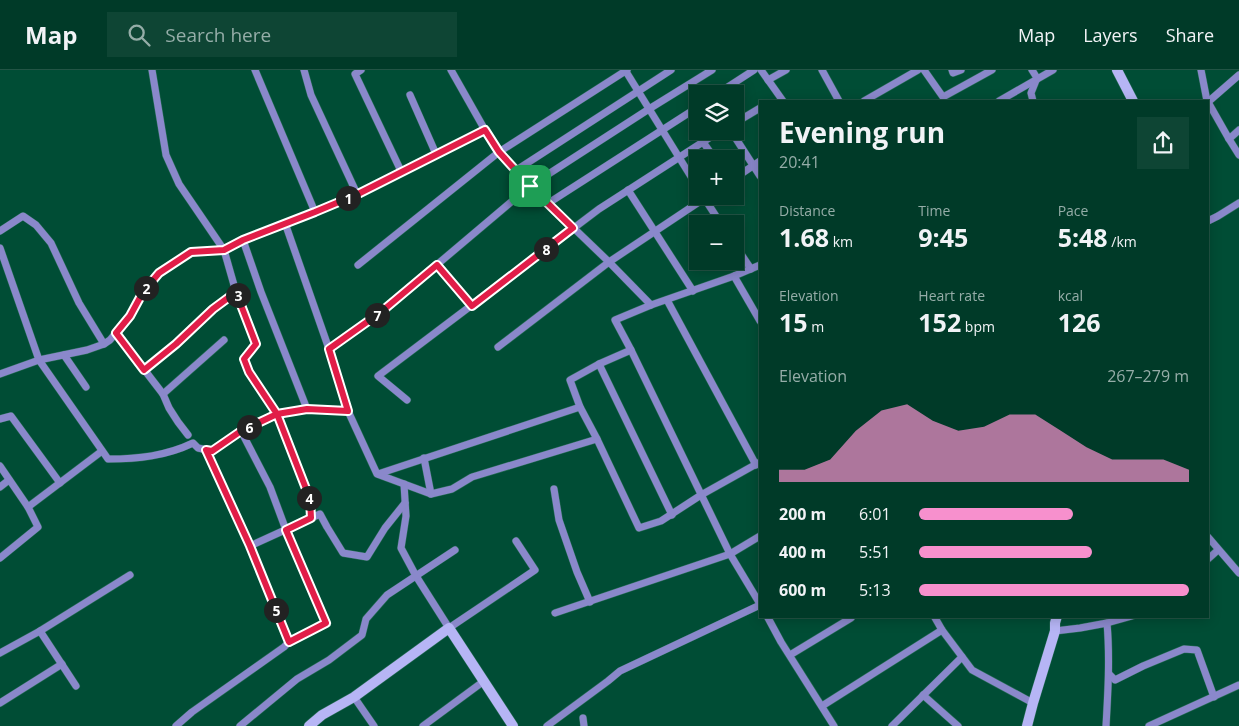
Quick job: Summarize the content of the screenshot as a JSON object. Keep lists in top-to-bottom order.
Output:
{
  "page": {
    "header": "Map",
    "search": "Search here",
    "nav": ["Map", "Layers", "Share"],
    "map_buttons": ["+", "−"],
    "heading": ["Evening run", "20:41"],
    "stats": [
      ["Distance", "1.68 km"],
      ["Time", "9:45"],
      ["Pace", "5:48 /km"],
      ["Elevation", "15 m"],
      ["Heart rate", "152 bpm"],
      ["kcal", "126"]
    ],
    "pins": [
      "1",
      "8",
      "2",
      "3",
      "7",
      "6",
      "4",
      "5"
    ],
    "chart": ["Elevation", "267–279 m"],
    "list": [
      {
        "name": "200 m",
        "note": "6:01"
      },
      {
        "name": "400 m",
        "note": "5:51"
      },
      {
        "name": "600 m",
        "note": "5:13"
      }
    ]
  }
}
